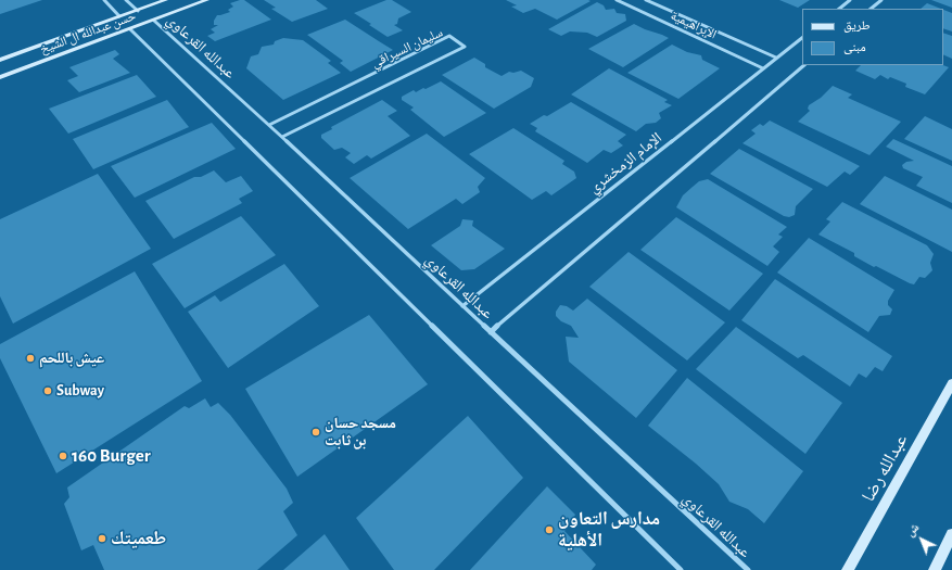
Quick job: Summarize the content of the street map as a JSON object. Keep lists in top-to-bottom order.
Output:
{
  "streets": {
    "street": [
      "الإبراهيمية",
      "حسن عبدالله ال الشيخ",
      "عبدالله القرعاوي",
      "سليمان السيراقي",
      "الإمام الزمخشري",
      "عبدالله رضا"
    ]
  },
  "crossings": [
    ["الإبراهيمية", "الإمام الزمخشري"],
    ["حسن عبدالله ال الشيخ", "عبدالله القرعاوي"],
    ["عبدالله القرعاوي", "سليمان السيراقي"],
    ["عبدالله القرعاوي", "الإمام الزمخشري"]
  ],
  "places": [
    "عيش باللحم",
    "Subway",
    "مسجد حسان بن ثابت",
    "160 Burger",
    "مدارس التعاون الأهلية",
    "طعميتك"
  ],
  "legend": ["طريق", "مبنى"],
  "north": "top left"
}
